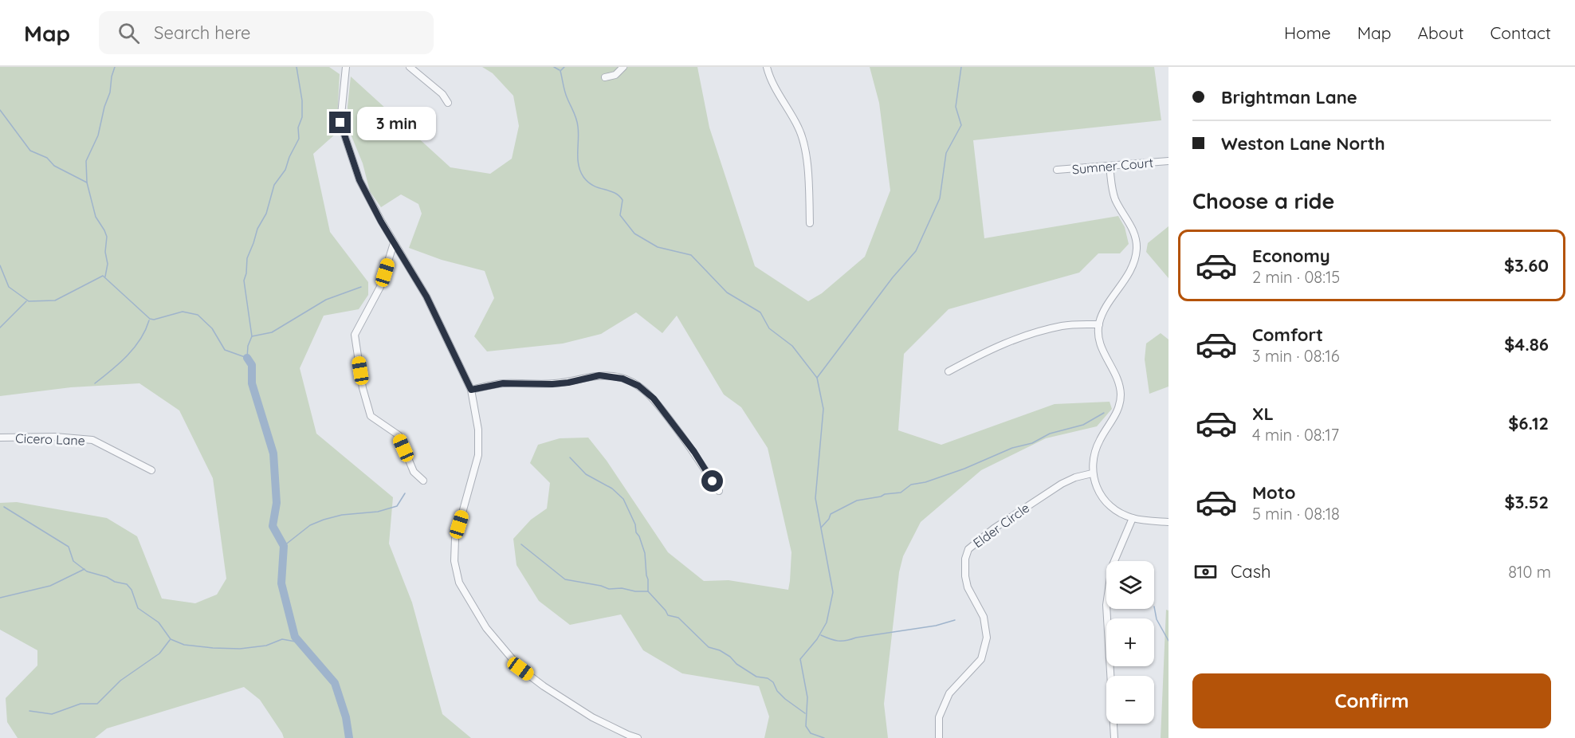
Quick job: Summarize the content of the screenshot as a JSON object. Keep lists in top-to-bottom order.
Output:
{
  "streets": {
    "street": ["Sumner Court", "Cicero Lane", "Elder Circle"]
  },
  "page": {
    "header": "Map",
    "search": "Search here",
    "nav": [
      "Home",
      "Map",
      "About",
      "Contact"
    ],
    "banner": ["Brightman Lane", "Weston Lane North"],
    "bubble": "3 min",
    "heading": "Choose a ride",
    "list": [
      {
        "name": "Economy",
        "note": "2 min · 08:15",
        "value": "$3.60"
      },
      {
        "name": "Comfort",
        "note": "3 min · 08:16",
        "value": "$4.86"
      },
      {
        "name": "XL",
        "note": "4 min · 08:17",
        "value": "$6.12"
      },
      {
        "name": "Moto",
        "note": "5 min · 08:18",
        "value": "$3.52"
      }
    ],
    "pay": ["Cash", "810 m"],
    "map_buttons": ["+", "−"],
    "buttons": "Confirm"
  }
}
